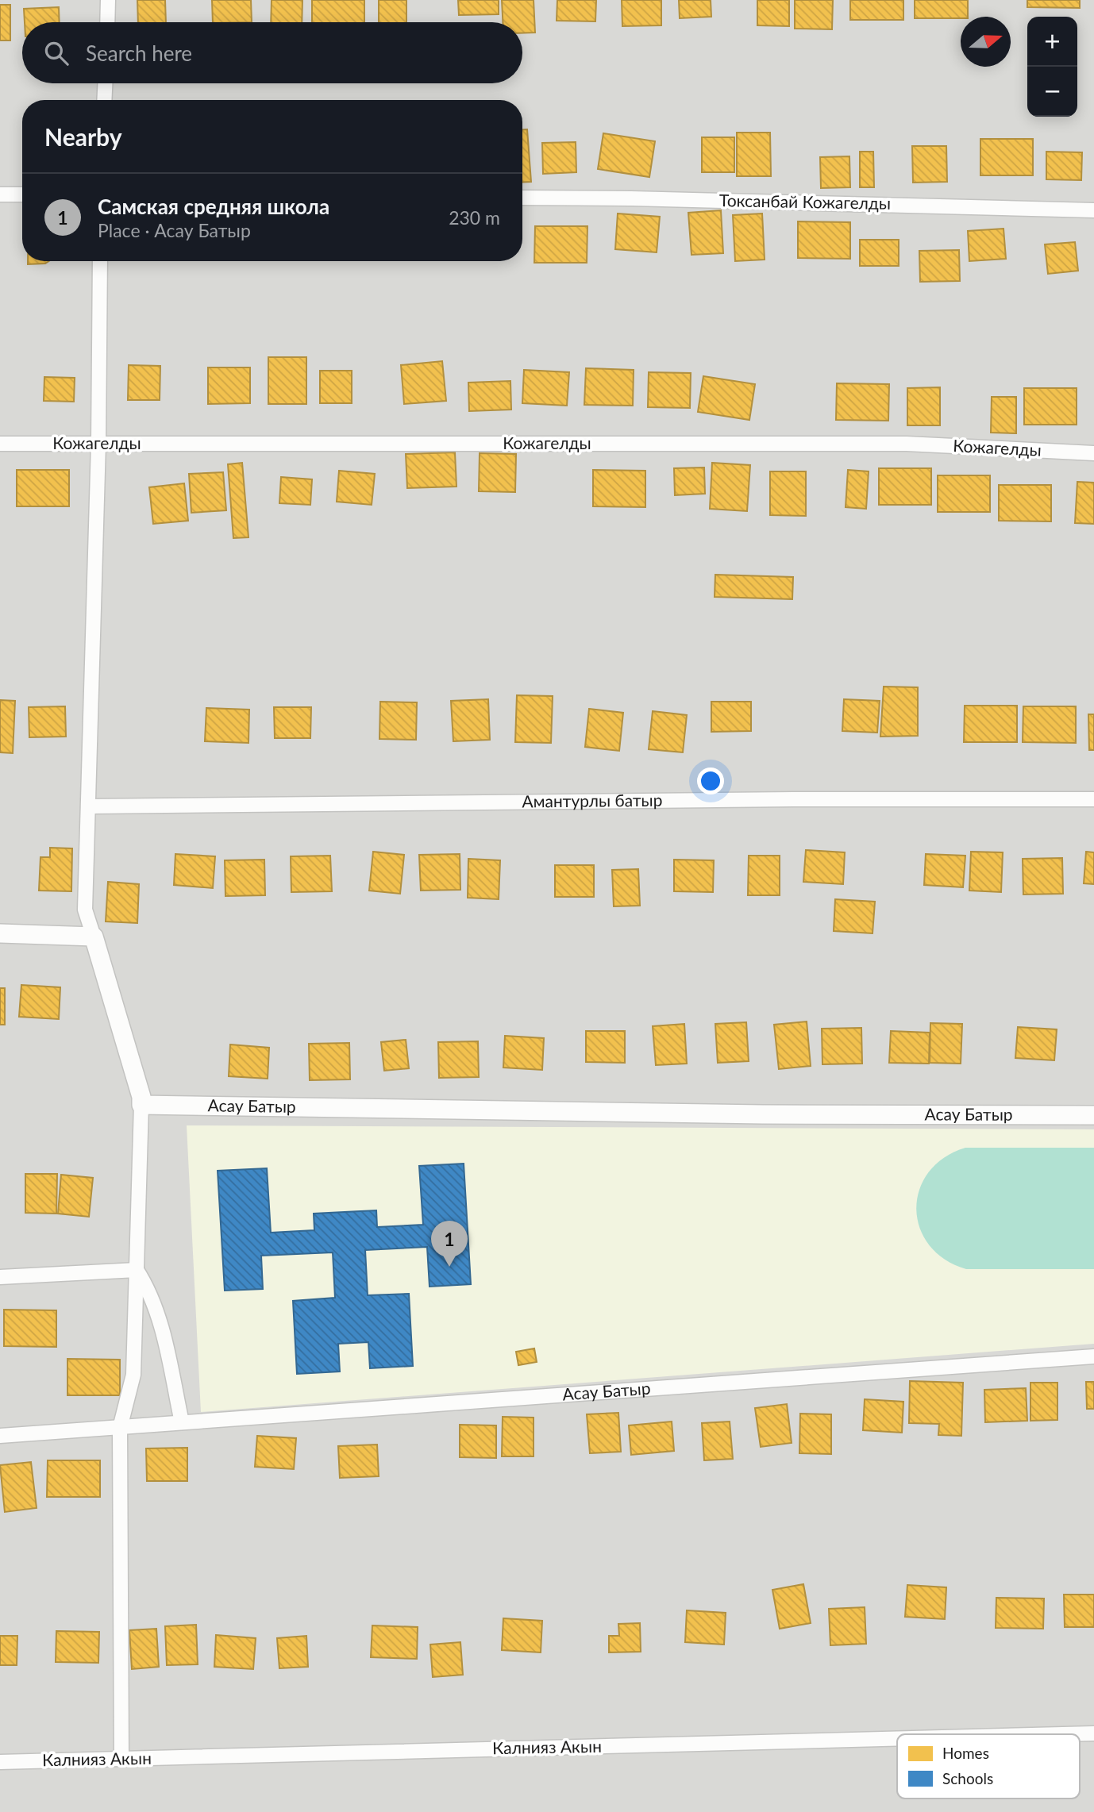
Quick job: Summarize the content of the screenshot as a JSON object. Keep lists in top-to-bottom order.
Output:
{
  "streets": {
    "street": [
      "Токсанбай Кожагелды",
      "Кожагелды",
      "Амантурлы батыр",
      "Асау Батыр",
      "Калнияз Акын"
    ]
  },
  "legend": ["Homes", "Schools"],
  "north": "right",
  "page": {
    "map_buttons": ["+", "−"],
    "search": "Search here",
    "heading": "Nearby",
    "list": [
      {
        "mark": "1",
        "name": "Самская средняя школа",
        "note": "Place · Асау Батыр",
        "value": "230 m"
      }
    ],
    "pins": "1"
  }
}
